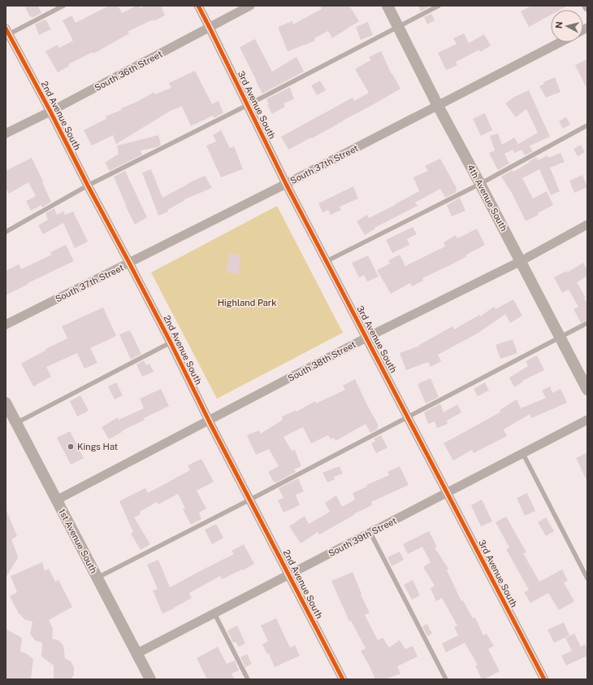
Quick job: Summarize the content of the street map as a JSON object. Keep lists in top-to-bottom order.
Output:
{
  "streets": {
    "street": [
      "South 36th Street",
      "3rd Avenue South",
      "2nd Avenue South",
      "South 37th Street",
      "4th Avenue South",
      "South 38th Street",
      "South 39th Street",
      "1st Avenue South"
    ]
  },
  "crossings": [
    ["South 36th Street", "3rd Avenue South"],
    ["South 36th Street", "2nd Avenue South"],
    ["3rd Avenue South", "South 37th Street"],
    ["3rd Avenue South", "South 38th Street"],
    ["3rd Avenue South", "South 39th Street"],
    ["2nd Avenue South", "South 37th Street"],
    ["2nd Avenue South", "South 38th Street"],
    ["2nd Avenue South", "South 39th Street"],
    ["South 37th Street", "4th Avenue South"],
    ["4th Avenue South", "South 38th Street"],
    ["South 38th Street", "1st Avenue South"],
    ["South 39th Street", "1st Avenue South"]
  ],
  "parks": ["Highland Park"],
  "places": ["Kings Hat"],
  "north": "left"
}
